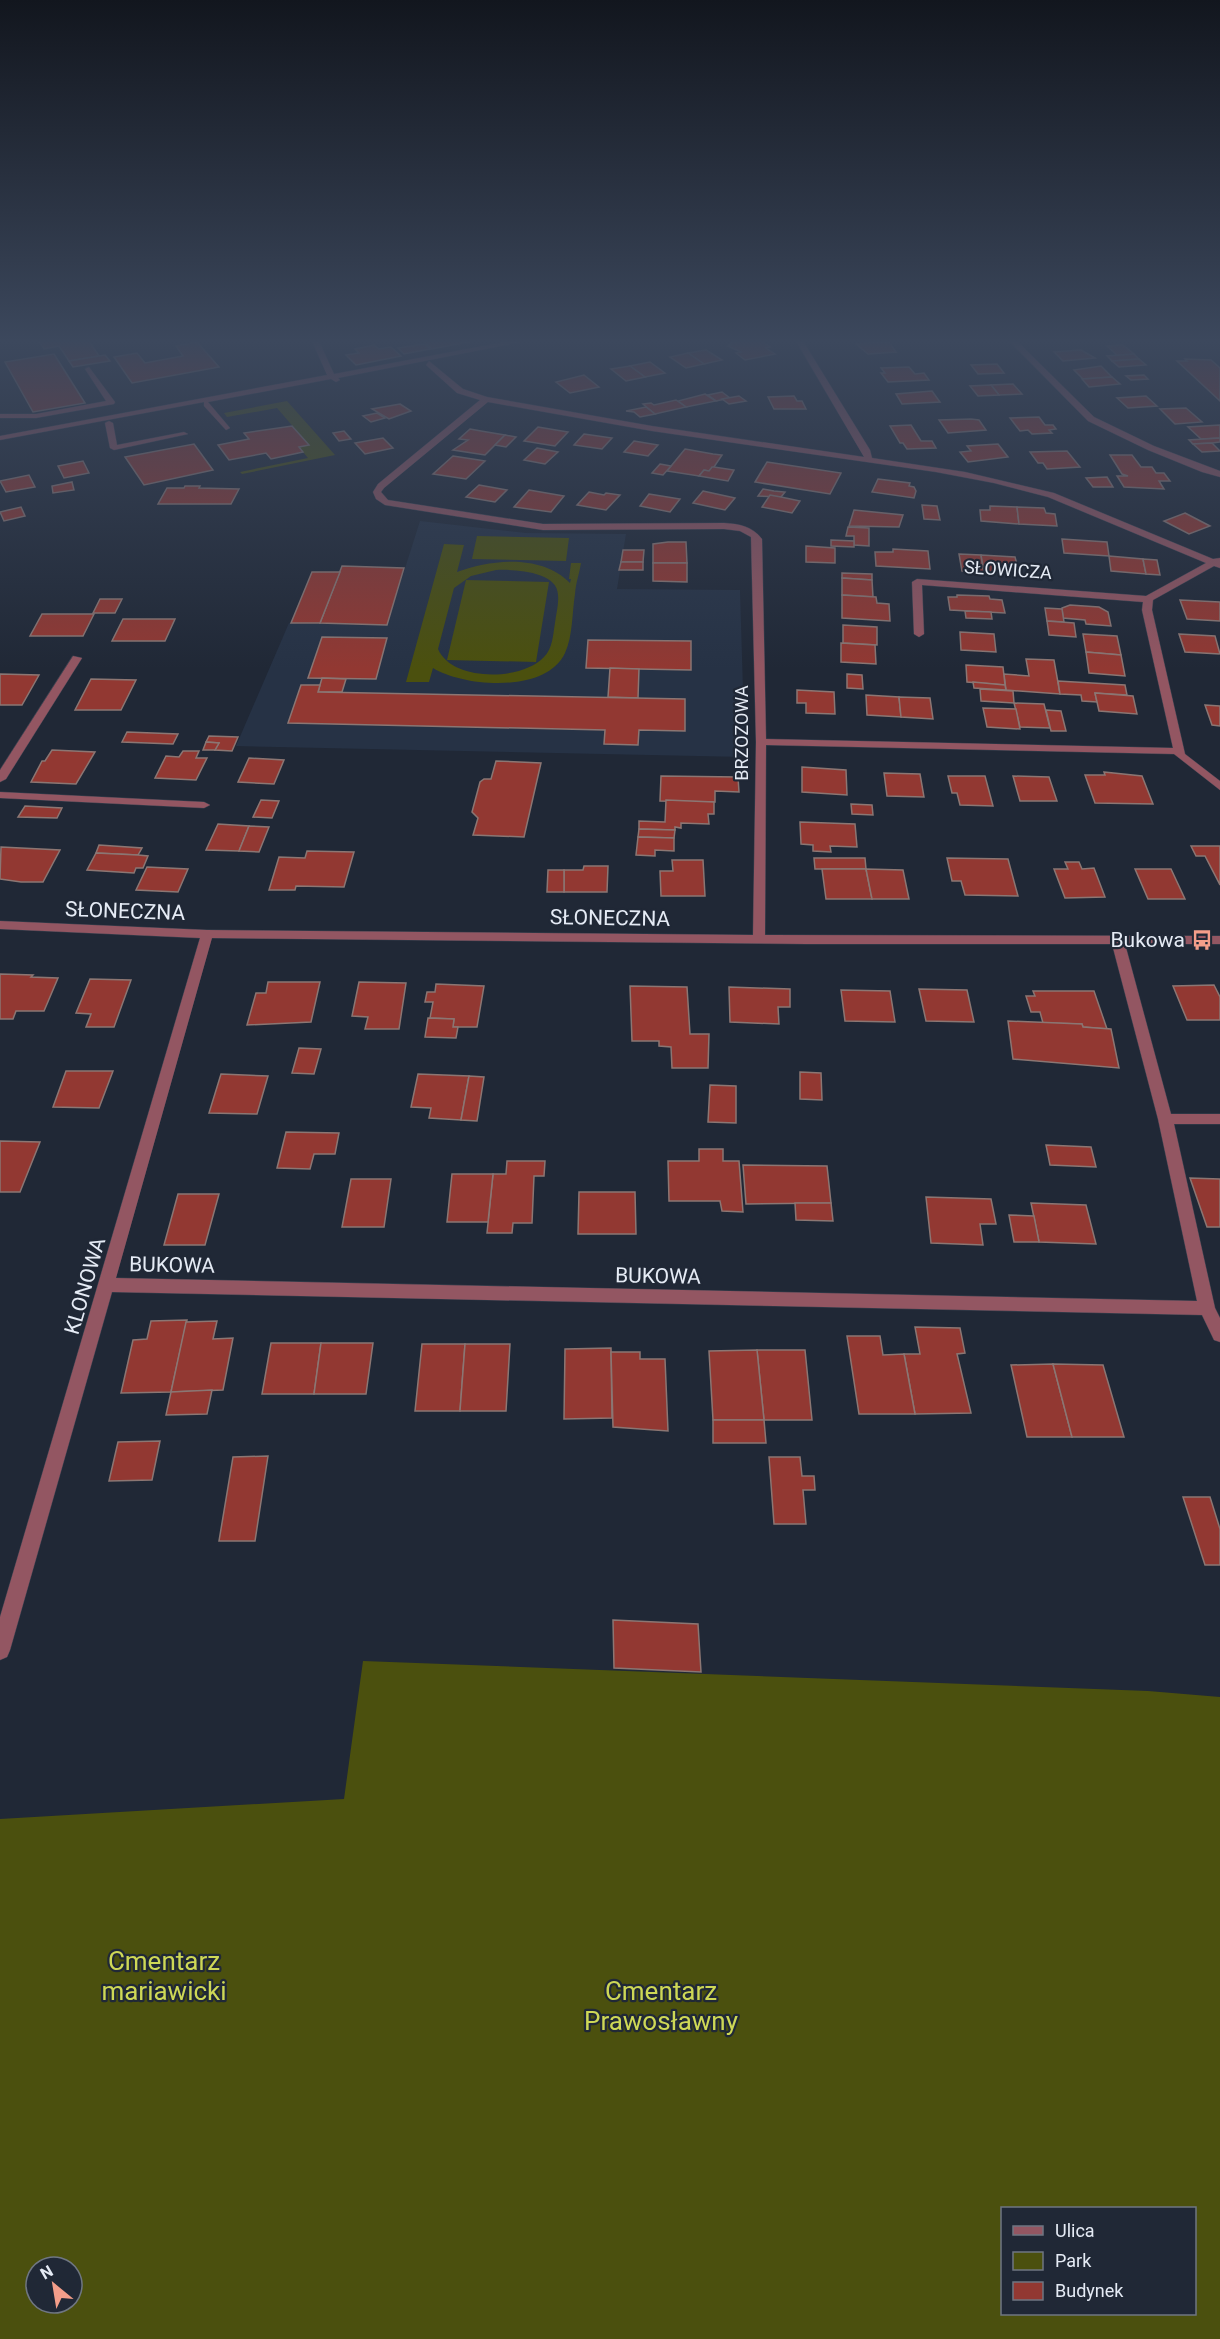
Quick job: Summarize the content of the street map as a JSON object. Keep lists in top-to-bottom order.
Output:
{
  "streets": {
    "street": [
      "SŁOWICZA",
      "BRZOZOWA",
      "SŁONECZNA",
      "BUKOWA",
      "KLONOWA"
    ]
  },
  "crossings": [
    ["BRZOZOWA", "SŁONECZNA"],
    ["SŁONECZNA", "KLONOWA"],
    ["BUKOWA", "KLONOWA"]
  ],
  "parks": ["Cmentarz mariawicki", "Cmentarz Prawosławny"],
  "places": {
    "bus stop": ["Bukowa"]
  },
  "legend": ["Ulica", "Park", "Budynek"],
  "north": "top left"
}
